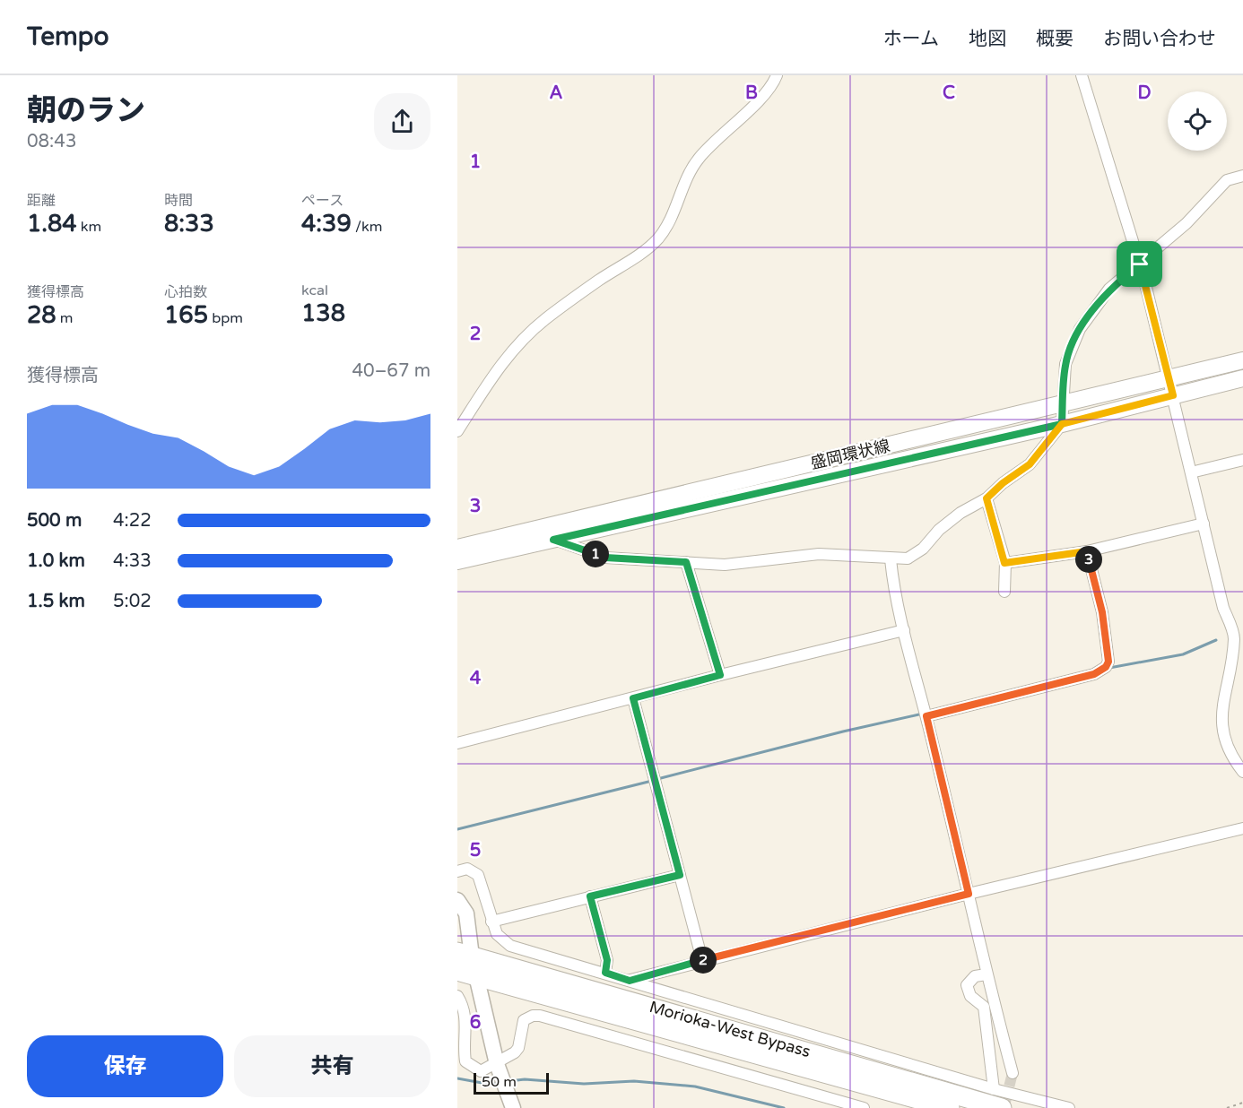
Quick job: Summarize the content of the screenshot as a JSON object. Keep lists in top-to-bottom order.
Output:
{
  "streets": {
    "highway": ["Morioka-West Bypass"],
    "main road": ["盛岡環状線"]
  },
  "scale_bar": "50 m",
  "page": {
    "header": "Tempo",
    "nav": [
      "ホーム",
      "地図",
      "概要",
      "お問い合わせ"
    ],
    "heading": ["朝のラン", "08:43"],
    "stats": [
      ["距離", "1.84 km"],
      ["時間", "8:33"],
      ["ペース", "4:39 /km"],
      ["獲得標高", "28 m"],
      ["心拍数", "165 bpm"],
      ["kcal", "138"]
    ],
    "chart": ["獲得標高", "40–67 m"],
    "list": [
      {
        "name": "500 m",
        "note": "4:22"
      },
      {
        "name": "1.0 km",
        "note": "4:33"
      },
      {
        "name": "1.5 km",
        "note": "5:02"
      }
    ],
    "pins": ["1", "3", "2"],
    "buttons": ["保存", "共有"],
    "scale": "50 m"
  },
  "grid": {
    "columns": [
      "A",
      "B",
      "C",
      "D"
    ],
    "rows": [
      "1",
      "2",
      "3",
      "4",
      "5",
      "6"
    ]
  }
}
